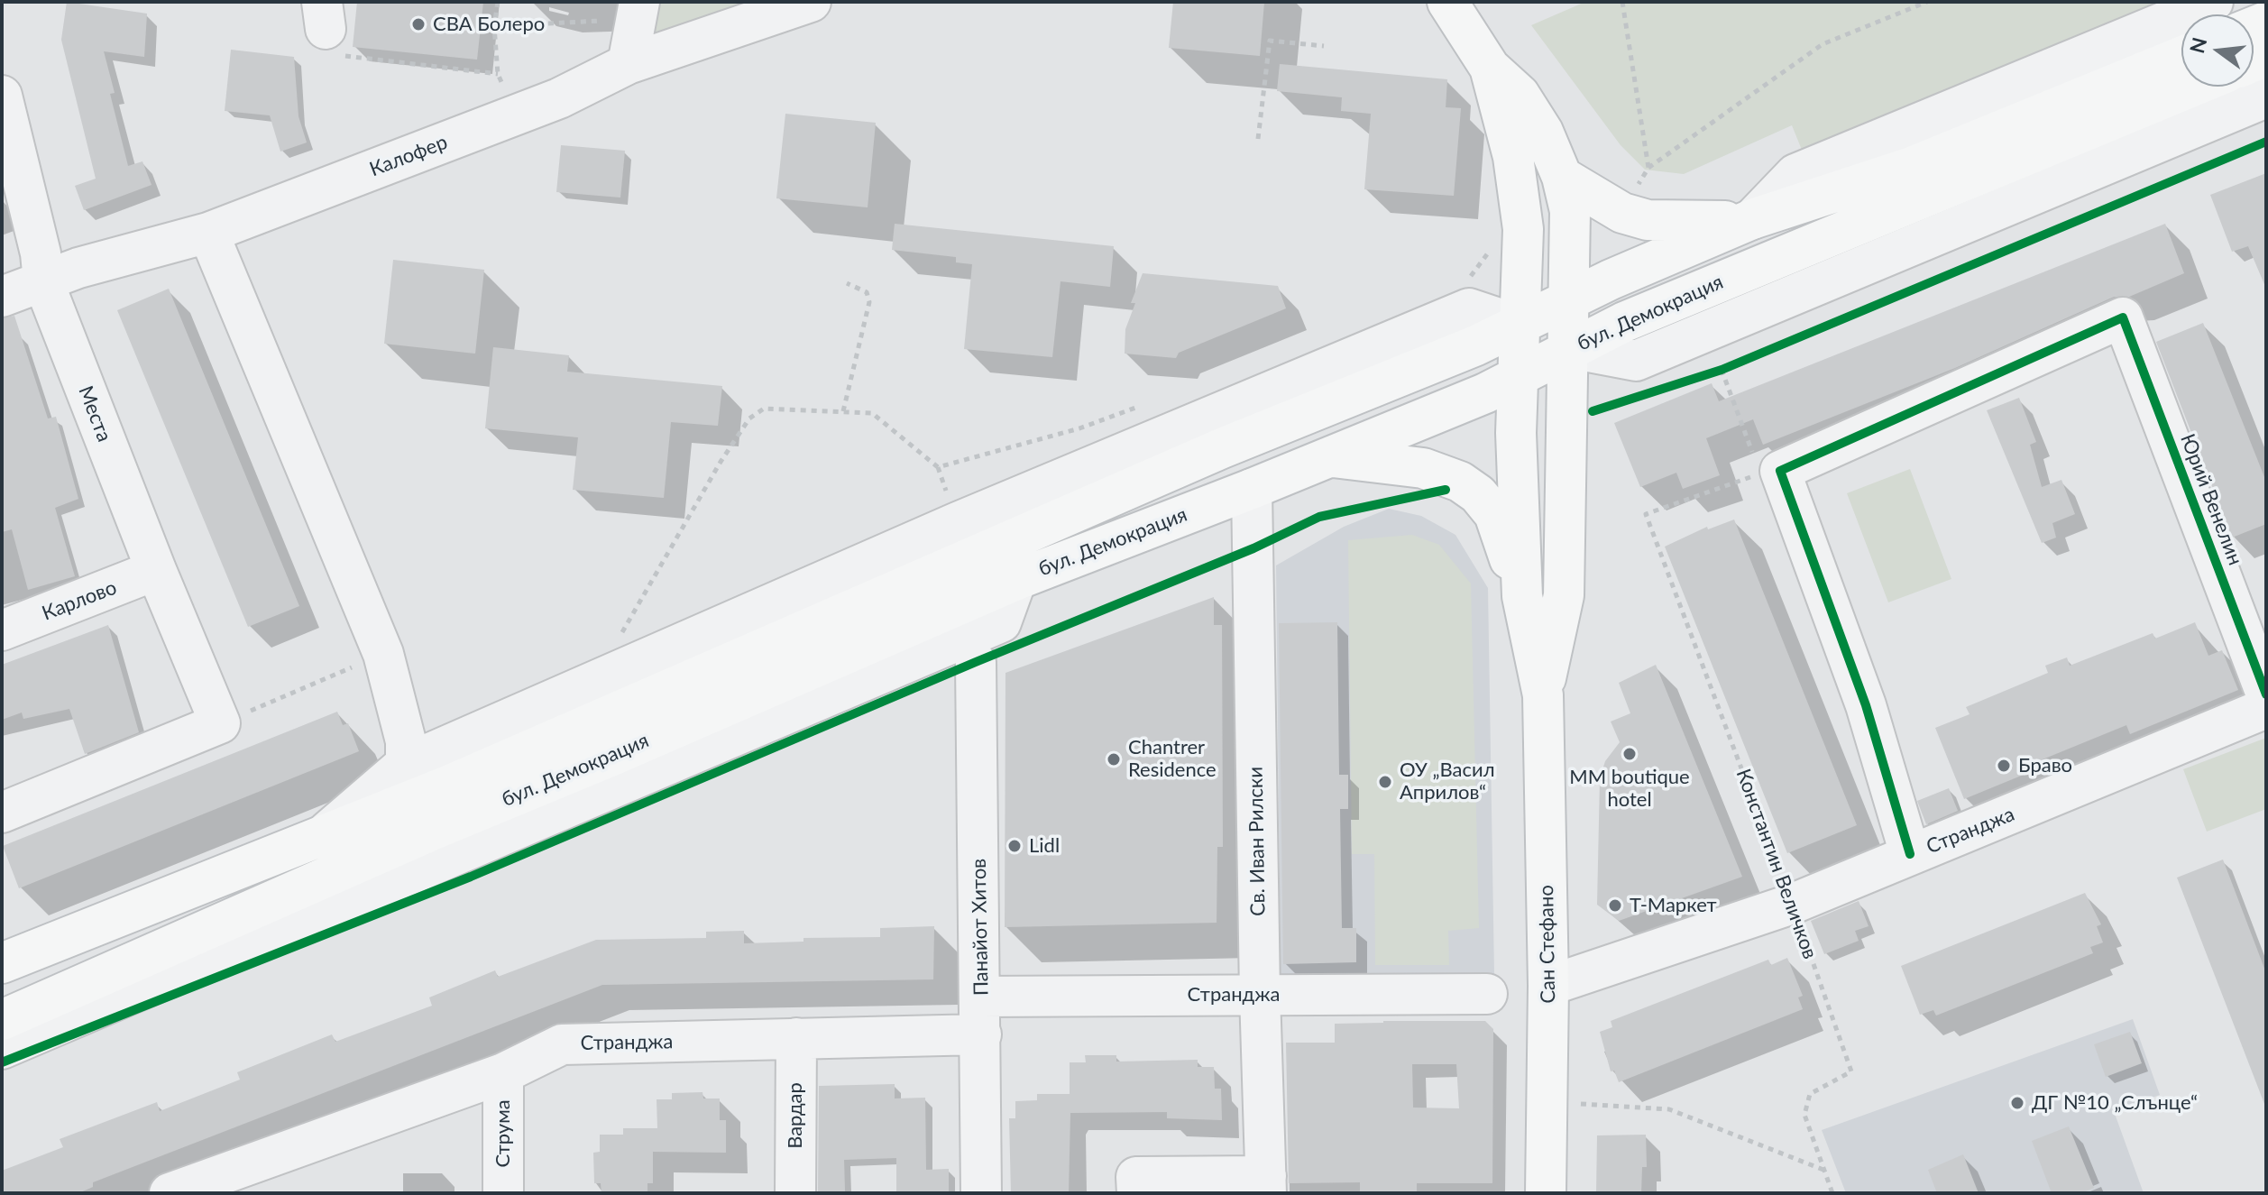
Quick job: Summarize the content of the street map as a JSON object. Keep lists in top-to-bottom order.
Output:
{
  "streets": {
    "main road": ["бул. Демокрация", "Сан Стефано"],
    "street": [
      "Калофер",
      "Места",
      "Юрий Венелин",
      "Карлово",
      "Странджа",
      "Св. Иван Рилски",
      "Панайот Хитов",
      "Вардар",
      "Струма"
    ],
    "path": ["Константин Величков"]
  },
  "crossings": [
    ["Калофер", "Места"],
    ["бул. Демокрация", "Св. Иван Рилски"],
    ["бул. Демокрация", "Сан Стефано"],
    ["Места", "Карлово"],
    ["Юрий Венелин", "Константин Величков"],
    ["Странджа", "Св. Иван Рилски"],
    ["Странджа", "Константин Величков"],
    ["Странджа", "Панайот Хитов"],
    ["Странджа", "Сан Стефано"],
    ["Странджа", "Вардар"],
    ["Странджа", "Струма"]
  ],
  "places": [
    "CBA Болеро",
    "MM boutique hotel",
    "Chantrer Residence",
    "Браво",
    "ОУ „Васил Априлов“",
    "Lidl",
    "Т-Маркет",
    "ДГ №10 „Слънце“"
  ],
  "north": "left"
}
